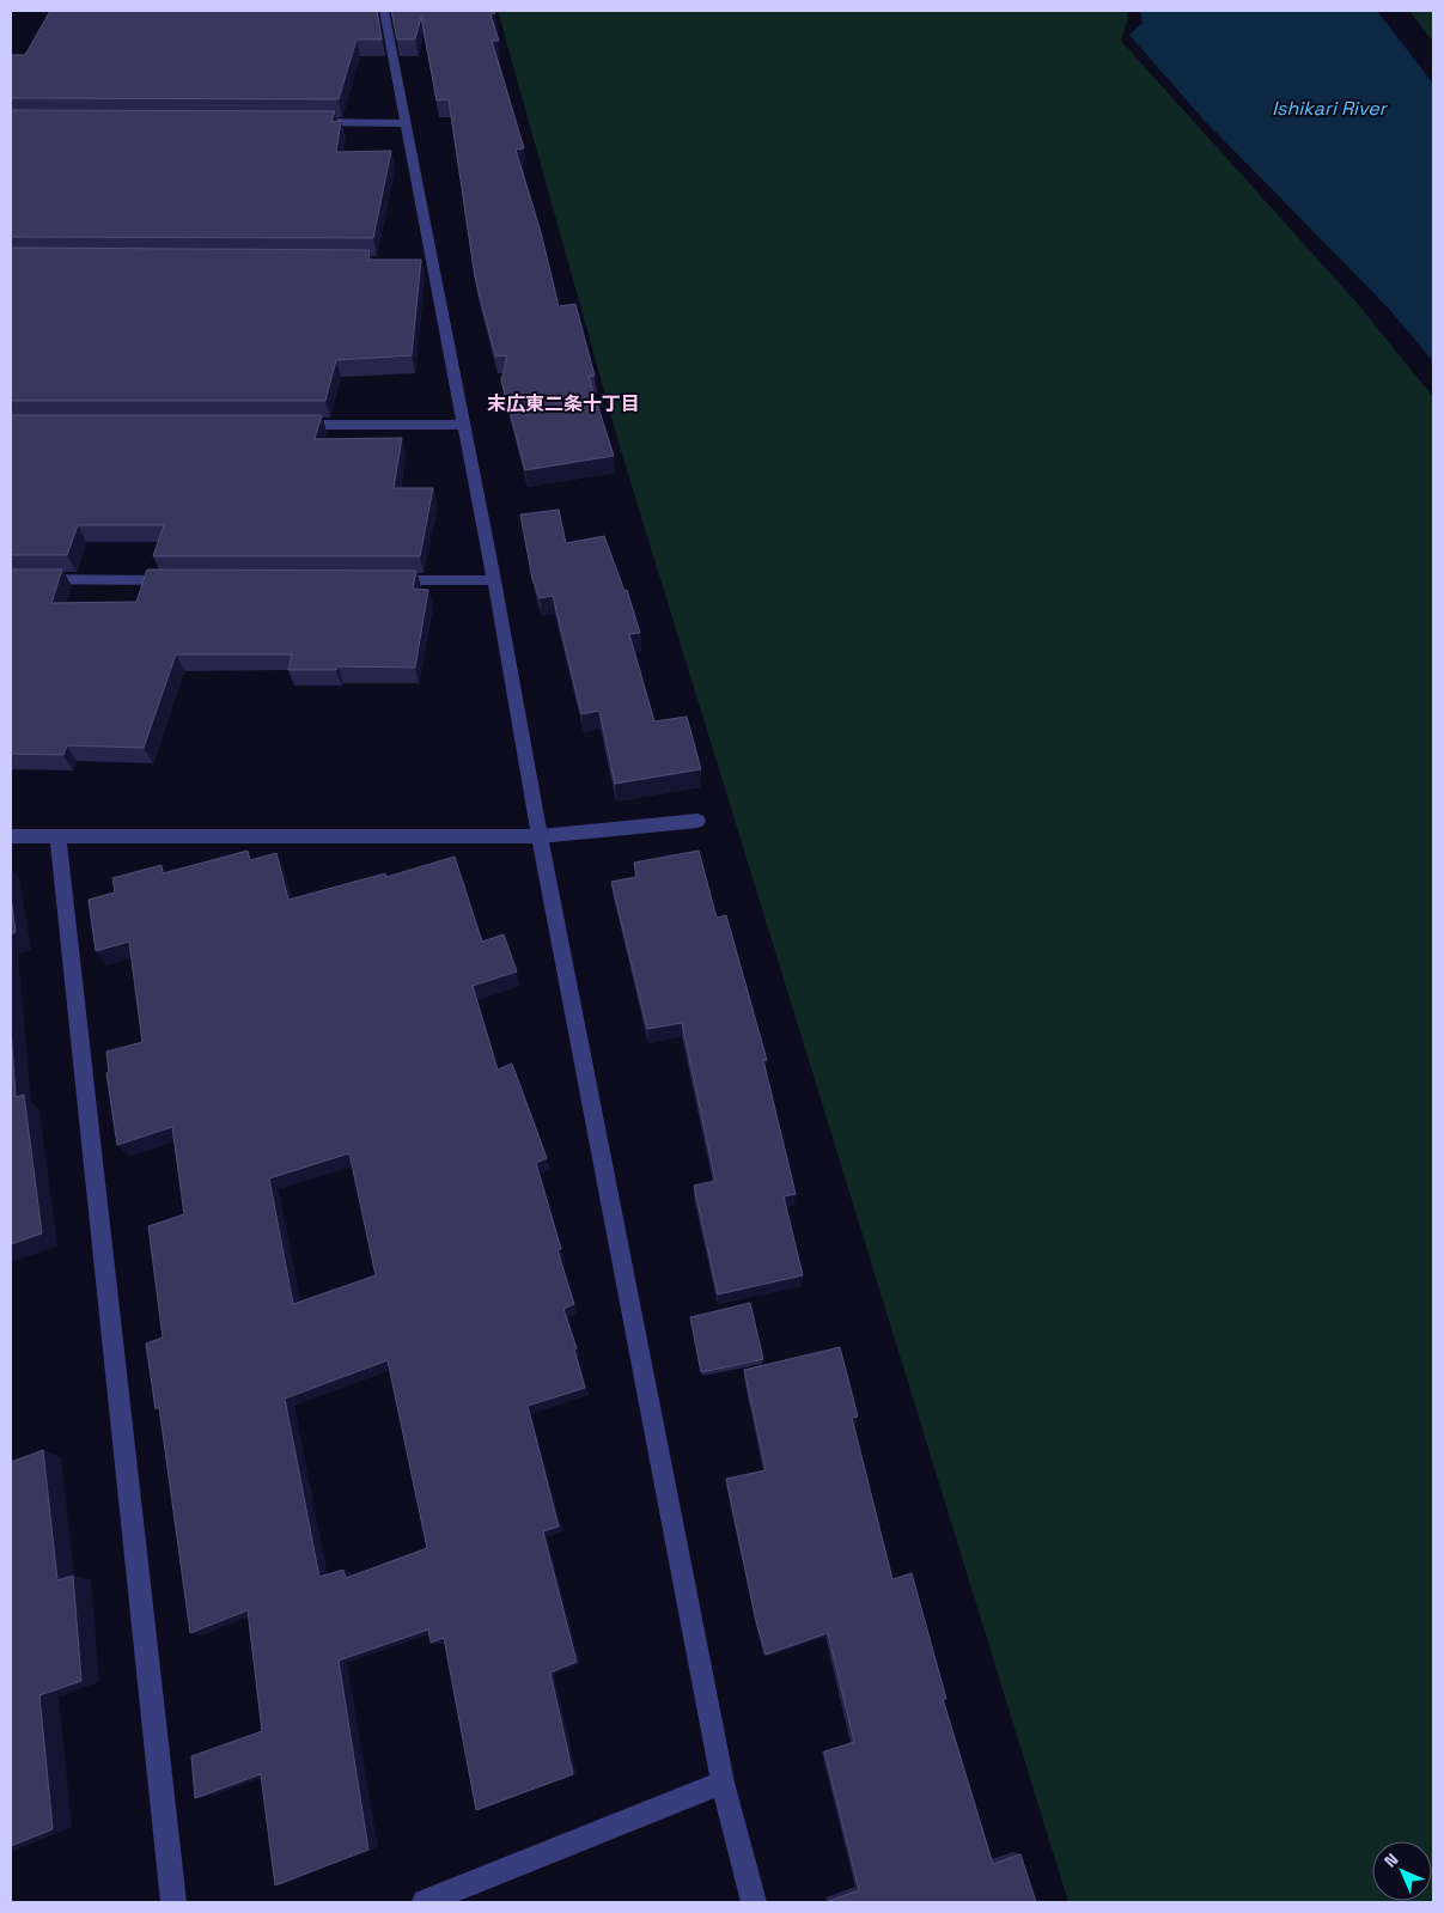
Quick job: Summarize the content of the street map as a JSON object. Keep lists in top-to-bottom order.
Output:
{
  "districts": ["末広東二条十丁目"],
  "water": ["Ishikari River"],
  "north": "top left"
}
